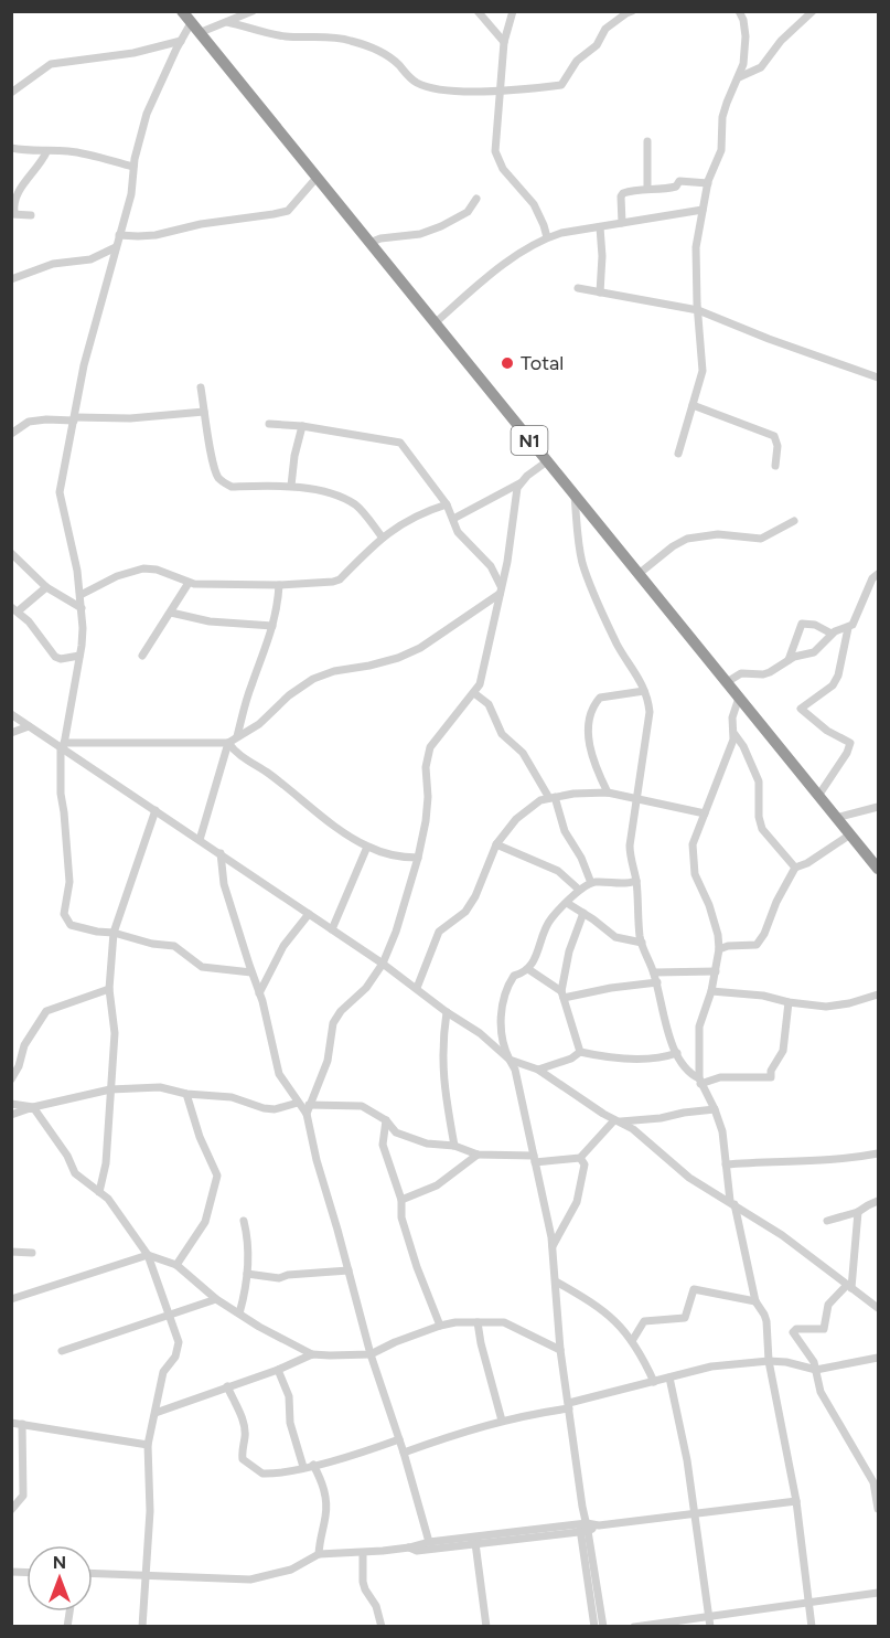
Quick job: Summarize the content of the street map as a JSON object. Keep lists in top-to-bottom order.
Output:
{
  "streets": {
    "highway": ["N1"]
  },
  "places": ["Total"],
  "north": "top"
}
